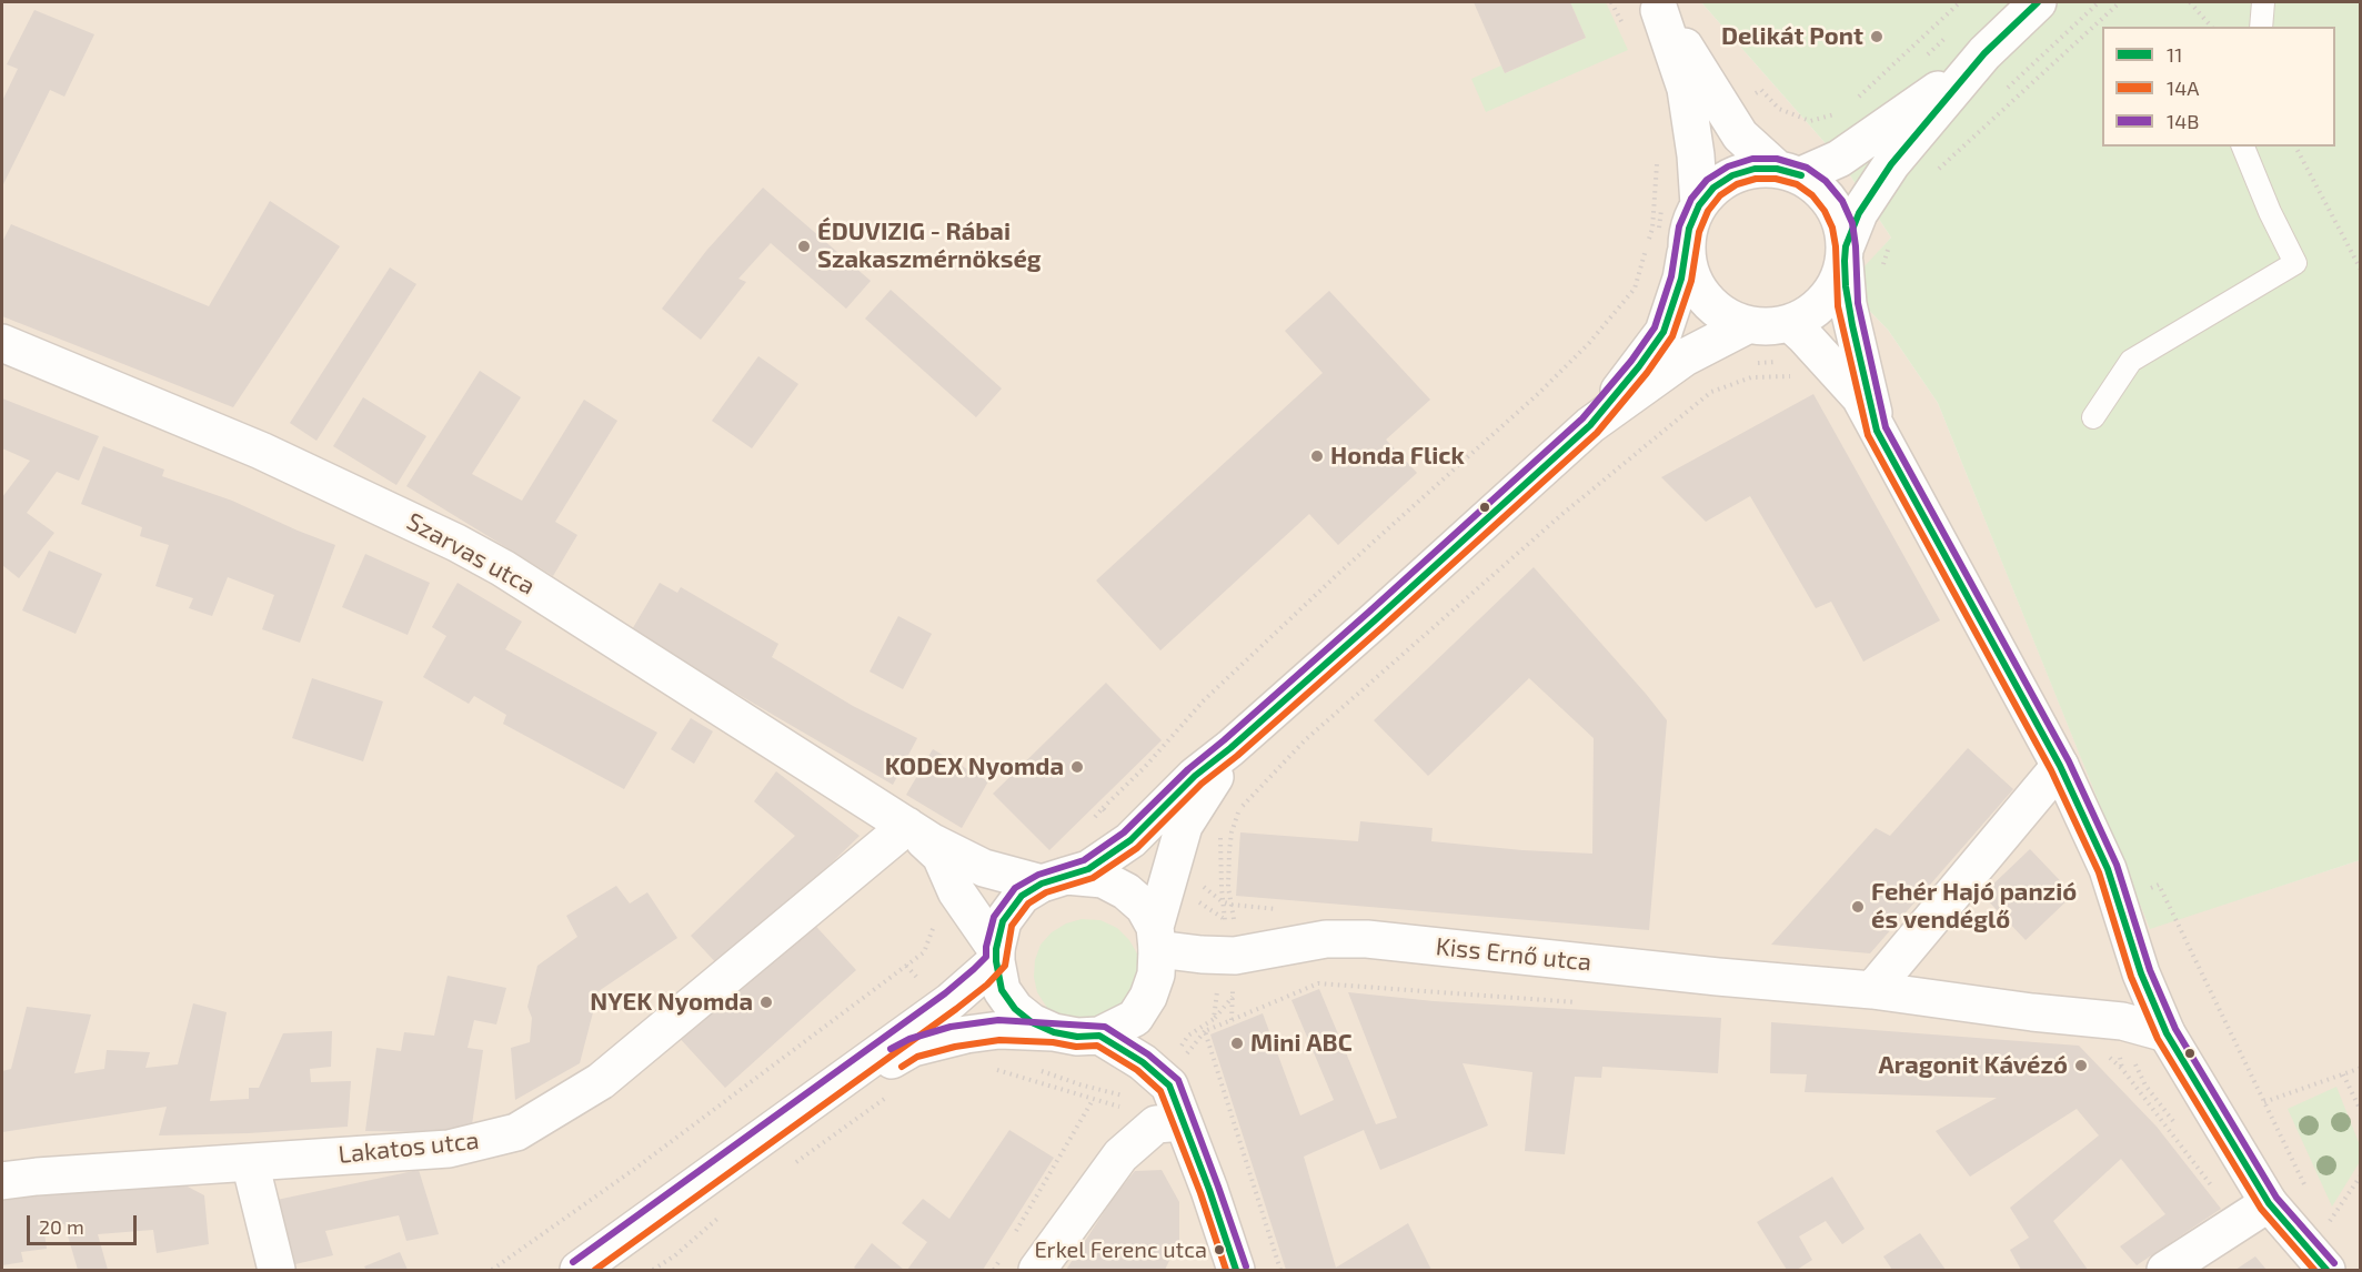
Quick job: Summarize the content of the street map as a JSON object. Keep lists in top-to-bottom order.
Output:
{
  "streets": {
    "street": ["Szarvas utca", "Kiss Ernő utca", "Lakatos utca"]
  },
  "crossings": [
    ["Szarvas utca", "Kiss Ernő utca"],
    ["Szarvas utca", "Lakatos utca"]
  ],
  "places": [
    "Delikát Pont",
    "ÉDUVIZIG - Rábai Szakaszmérnökség",
    "Honda Flick",
    "KODEX Nyomda",
    "Fehér Hajó panzió és vendéglő",
    "NYEK Nyomda",
    "Mini ABC",
    "Aragonit Kávézó",
    "Erkel Ferenc utca"
  ],
  "lines": ["transit line 11", "transit line 14B", "transit line 14A"],
  "legend": ["11", "14A", "14B"],
  "scale_bar": "20 m"
}
